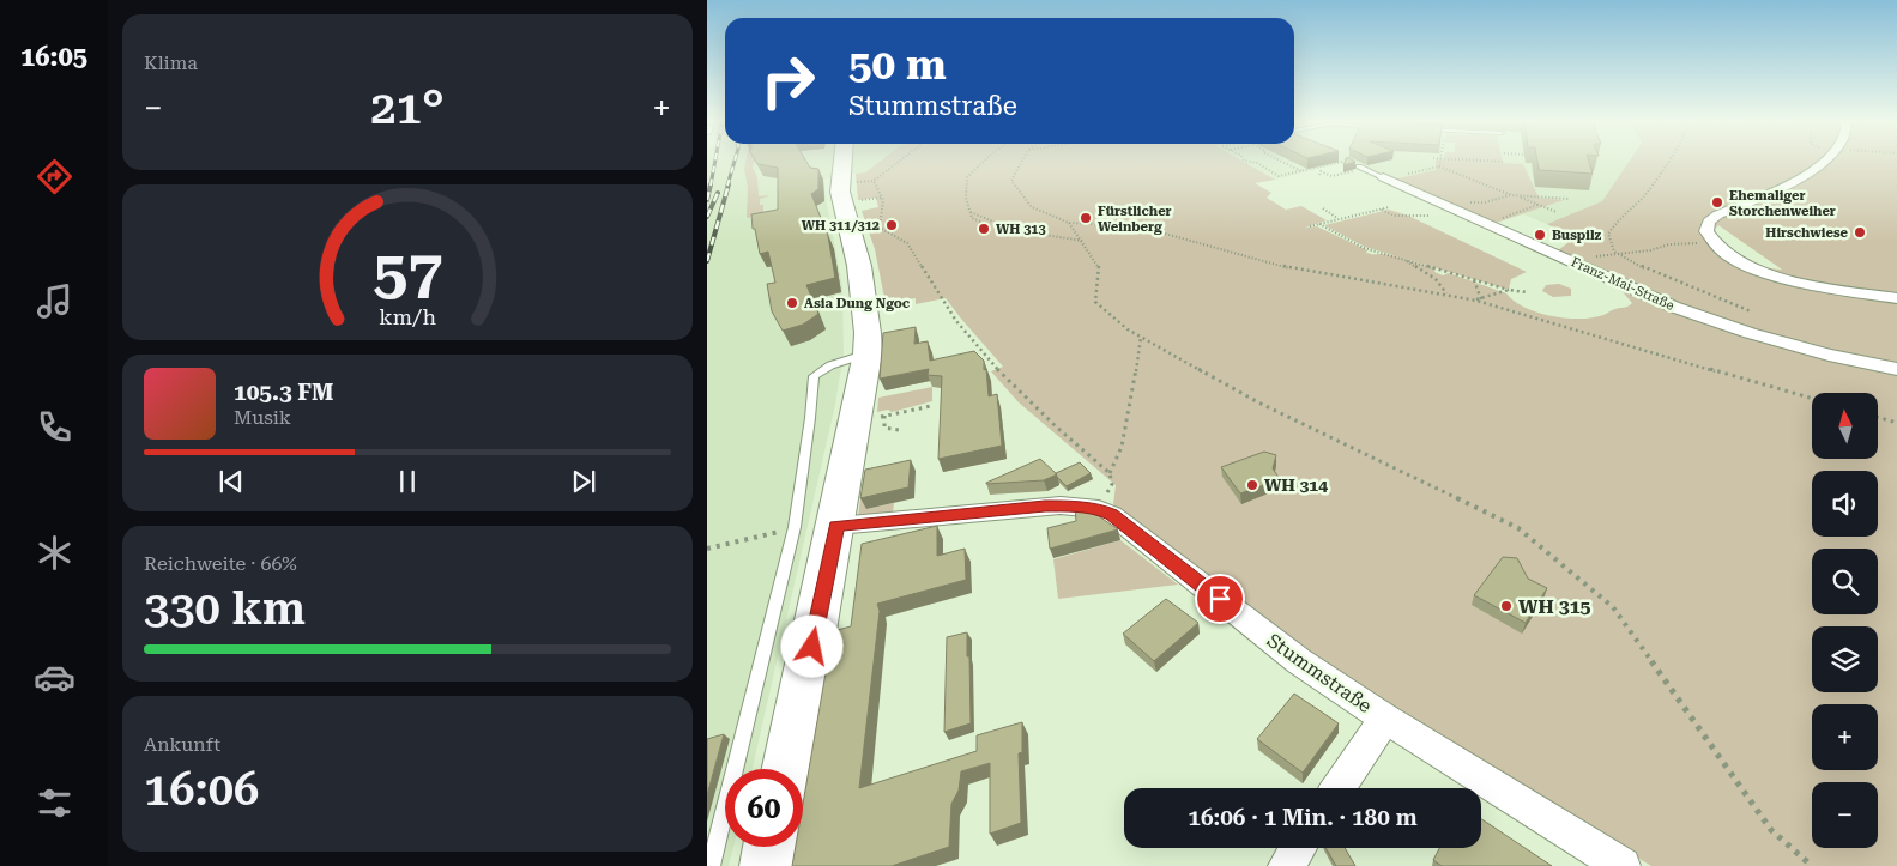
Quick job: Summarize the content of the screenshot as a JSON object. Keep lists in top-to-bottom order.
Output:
{
  "streets": {
    "street": ["Franz-Mai-Straße", "Stummstraße"]
  },
  "places": [
    "Ehemaliger Storchenweiher",
    "Fürstlicher Weinberg",
    "WH 311/312",
    "WH 313",
    "Hirschwiese",
    "Buspilz",
    "Asia Dung Ngoc",
    "WH 314",
    "WH 315"
  ],
  "north": "top",
  "page": {
    "tabs": "16:05",
    "tile": [
      "Klima",
      ["Reichweite · 66%", "330 km"],
      ["Ankunft", "16:06"]
    ],
    "turn": ["50 m", "Stummstraße"],
    "heat": ["−", "21°", "+"],
    "song": ["105.3 FM", "Musik"],
    "map_buttons": ["+", "−"],
    "limit": "60",
    "trip": "16:06 · 1 Min. · 180 m",
    "gauge": ["57", "km/h"]
  }
}
